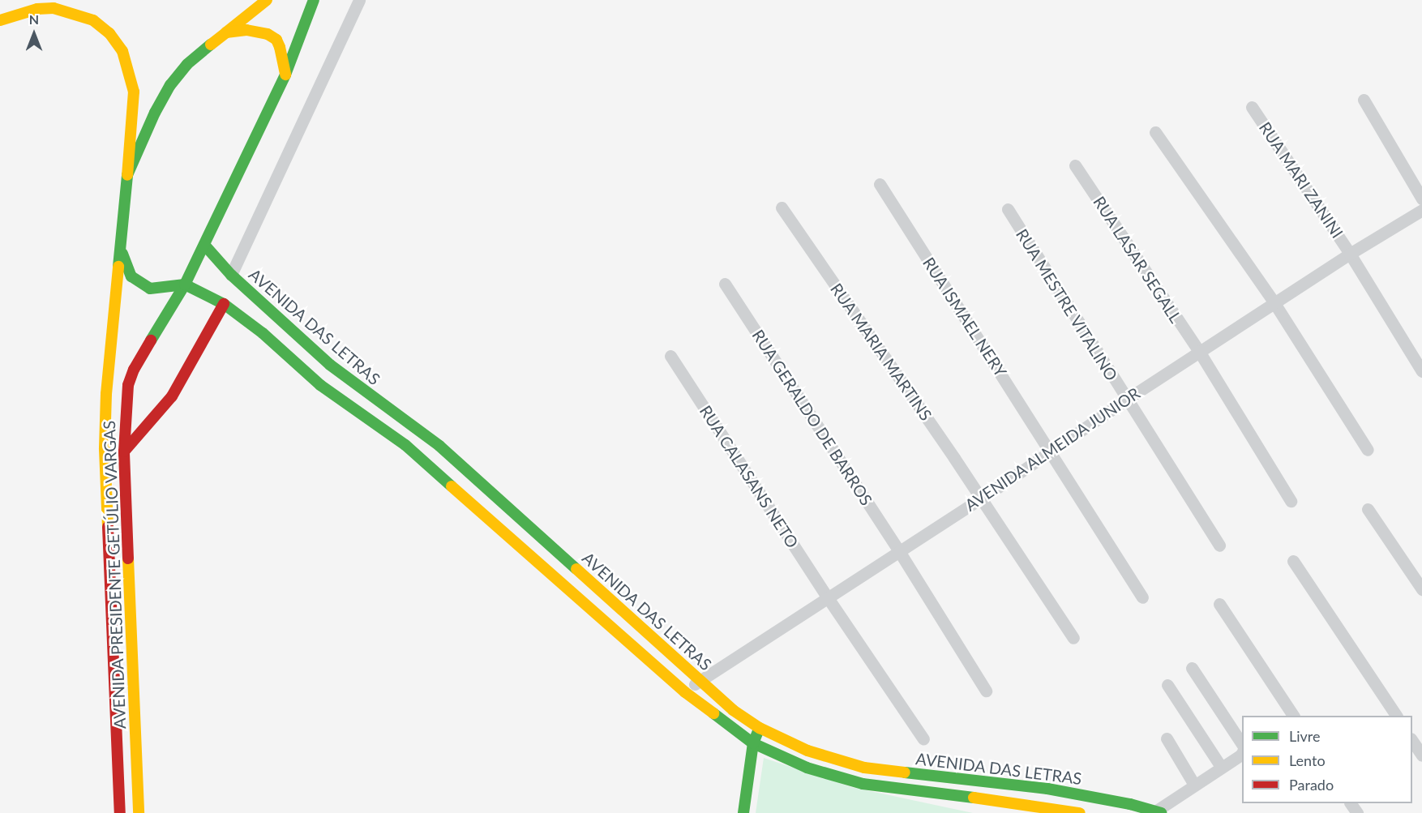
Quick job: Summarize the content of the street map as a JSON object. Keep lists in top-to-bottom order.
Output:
{
  "streets": {
    "main road": ["AVENIDA DAS LETRAS", "AVENIDA PRESIDENTE GETÚLIO VARGAS"],
    "street": [
      "RUA MARI ZANINI",
      "RUA LASAR SEGALL",
      "RUA MESTRE VITALINO",
      "RUA ISMAEL NERY",
      "RUA MARIA MARTINS",
      "RUA GERALDO DE BARROS",
      "AVENIDA ALMEIDA JUNIOR",
      "RUA CALASANS NETO"
    ]
  },
  "crossings": [
    ["RUA MARI ZANINI", "AVENIDA ALMEIDA JUNIOR"],
    ["RUA LASAR SEGALL", "AVENIDA ALMEIDA JUNIOR"],
    ["RUA MESTRE VITALINO", "AVENIDA ALMEIDA JUNIOR"],
    ["RUA ISMAEL NERY", "AVENIDA ALMEIDA JUNIOR"],
    ["AVENIDA DAS LETRAS", "AVENIDA ALMEIDA JUNIOR"],
    ["AVENIDA DAS LETRAS", "AVENIDA PRESIDENTE GETÚLIO VARGAS"],
    ["RUA MARIA MARTINS", "AVENIDA ALMEIDA JUNIOR"],
    ["RUA GERALDO DE BARROS", "AVENIDA ALMEIDA JUNIOR"],
    ["AVENIDA ALMEIDA JUNIOR", "RUA CALASANS NETO"]
  ],
  "legend": ["Livre", "Lento", "Parado"],
  "north": "top"
}
